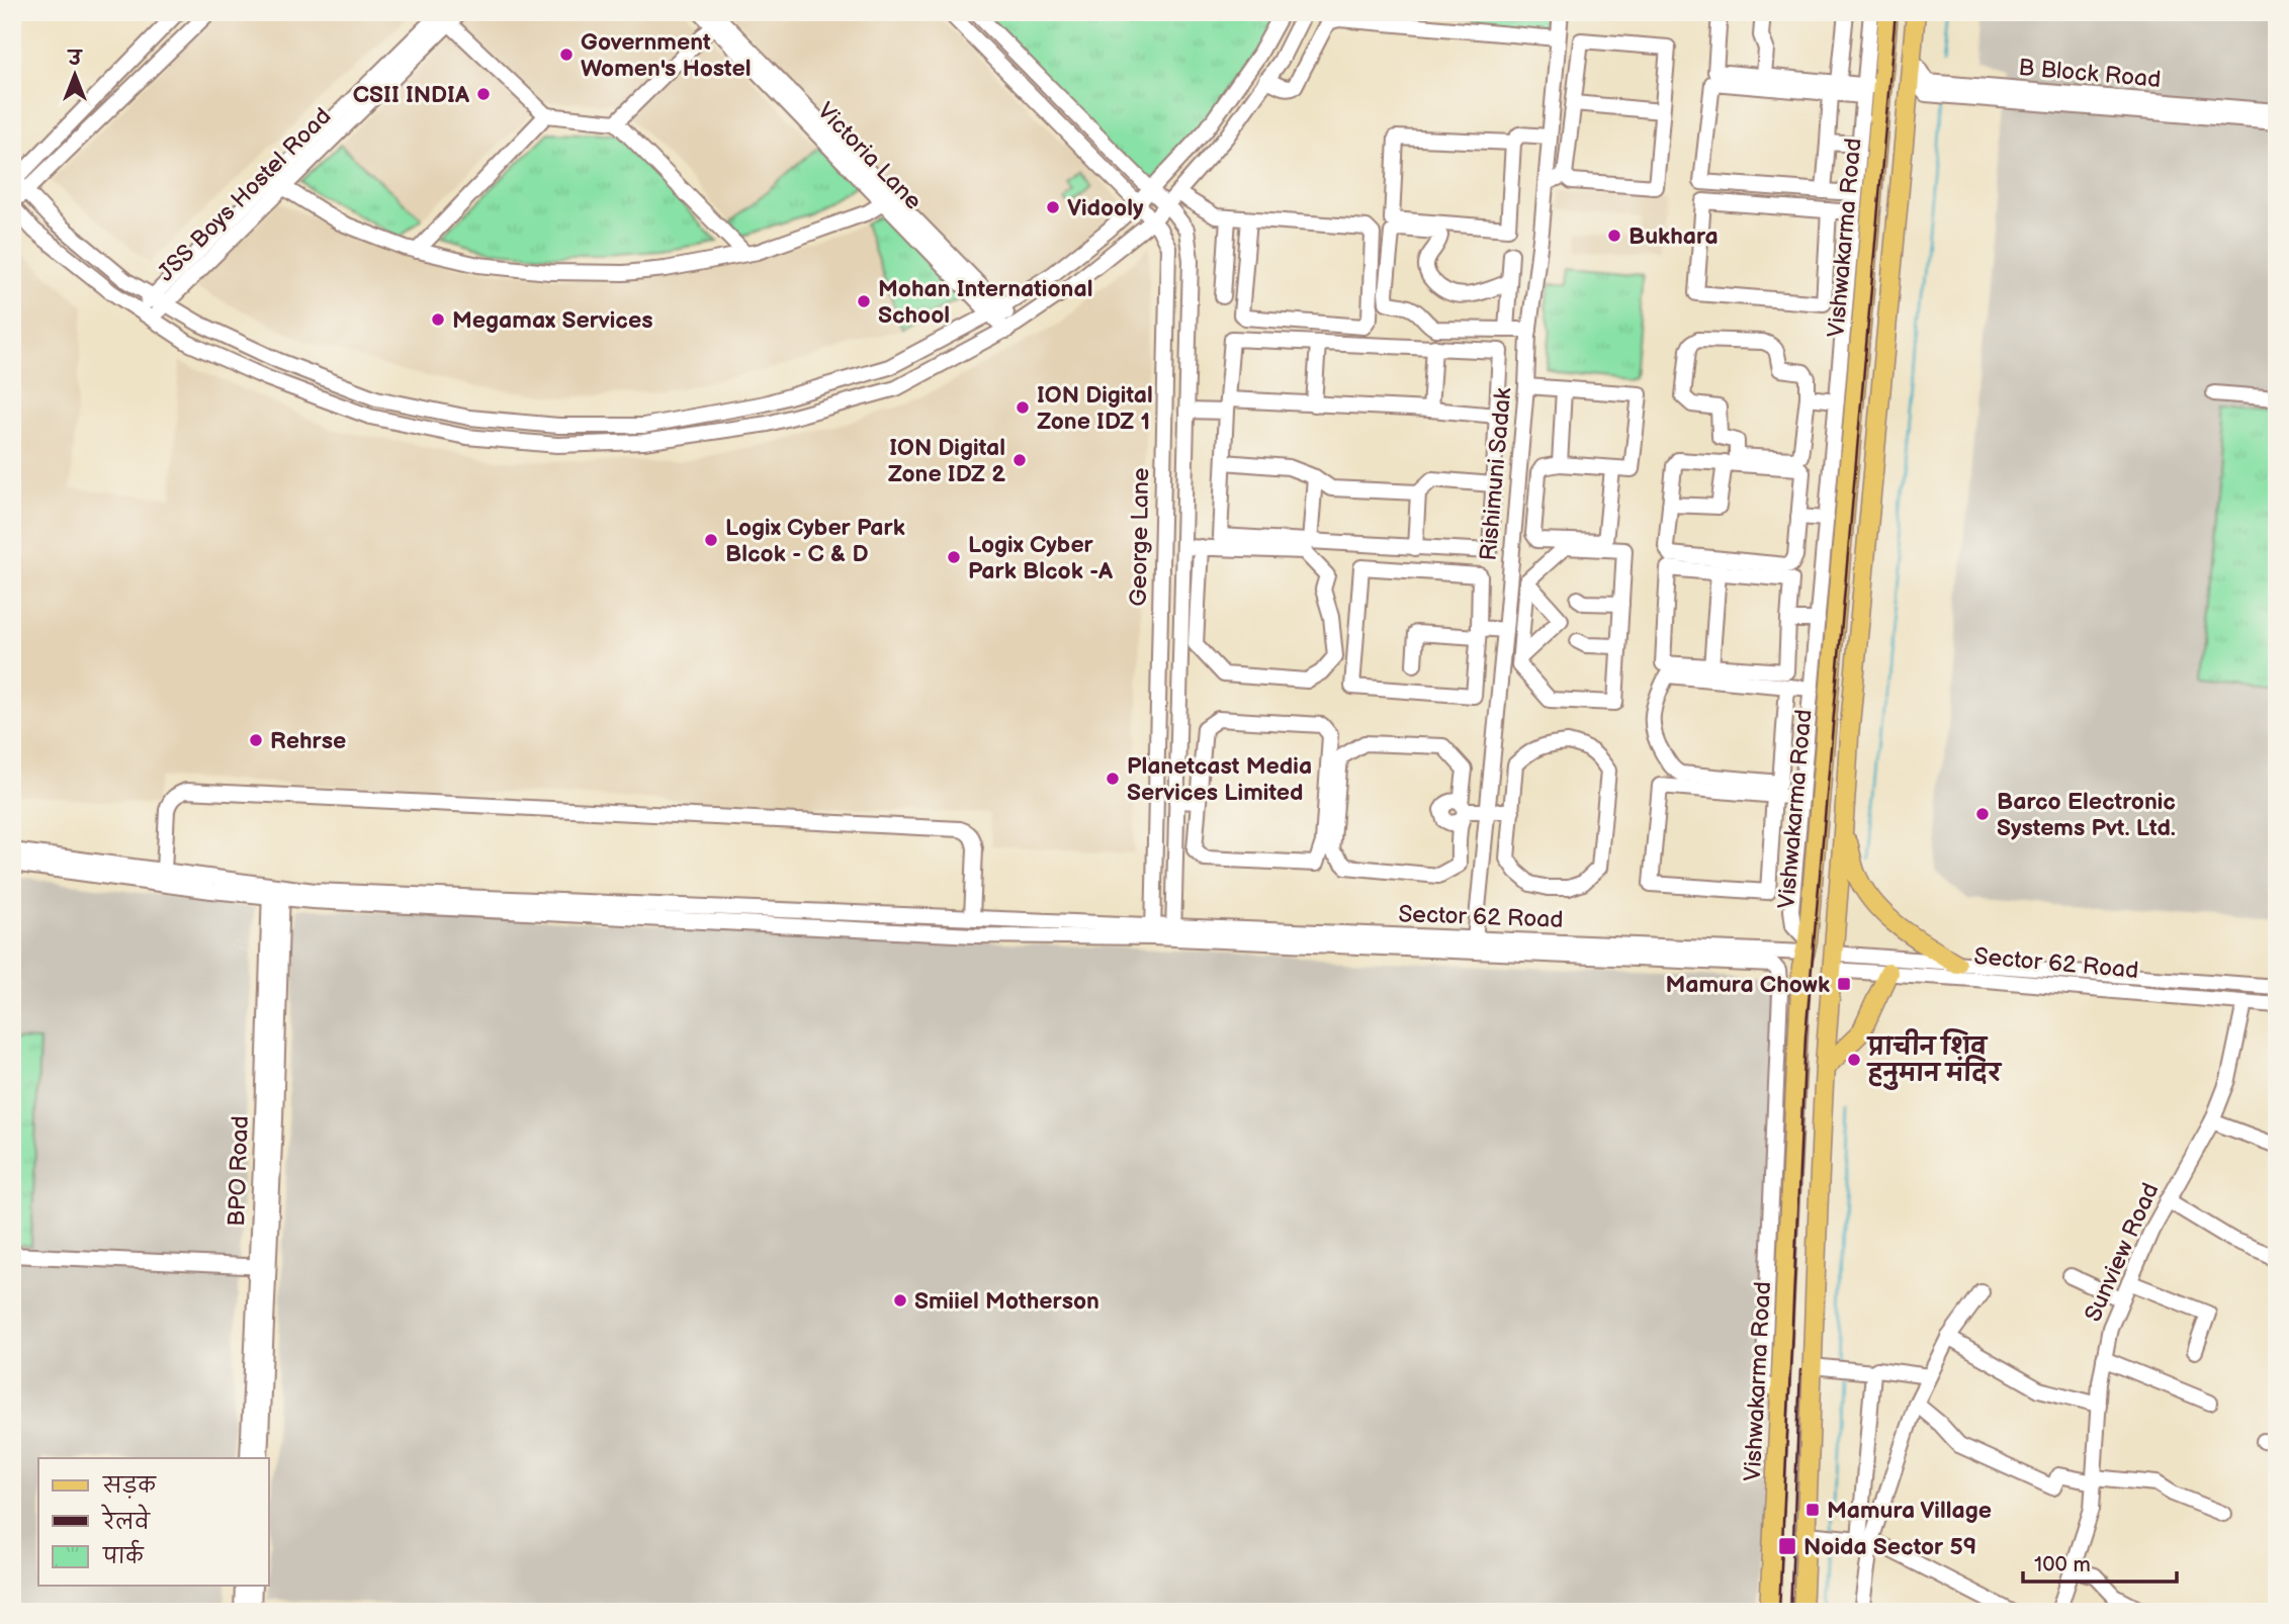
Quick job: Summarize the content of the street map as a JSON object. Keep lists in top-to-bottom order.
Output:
{
  "streets": {
    "main road": ["Vishwakarma Road"],
    "street": [
      "B Block Road",
      "Victoria Lane",
      "JSS Boys Hostel Road",
      "Rishimuni Sadak",
      "George Lane",
      "Sector 62 Road",
      "BPO Road",
      "Sunview Road"
    ]
  },
  "crossings": [
    ["B Block Road", "Vishwakarma Road"],
    ["Vishwakarma Road", "Sector 62 Road"],
    ["Rishimuni Sadak", "Sector 62 Road"],
    ["George Lane", "Sector 62 Road"],
    ["Sector 62 Road", "Sunview Road"]
  ],
  "places": {
    "other": [
      "Government Women's Hostel",
      "CSII INDIA",
      "Vidooly",
      "Bukhara",
      "Mohan International School",
      "Megamax Services",
      "ION Digital Zone IDZ 1",
      "ION Digital Zone IDZ 2",
      "Logix Cyber Park Blcok - C & D",
      "Logix Cyber Park Blcok -A",
      "Rehrse",
      "Planetcast Media Services Limited",
      "Barco Electronic Systems Pvt. Ltd.",
      "प्राचीन शिव हनुमान मंदिर",
      "Smiiel Motherson"
    ],
    "transit": ["Mamura Chowk", "Mamura Village", "Noida Sector 59"]
  },
  "legend": ["सड़क", "रेलवे", "पार्क"],
  "scale_bar": "100 m",
  "north": "top"
}
